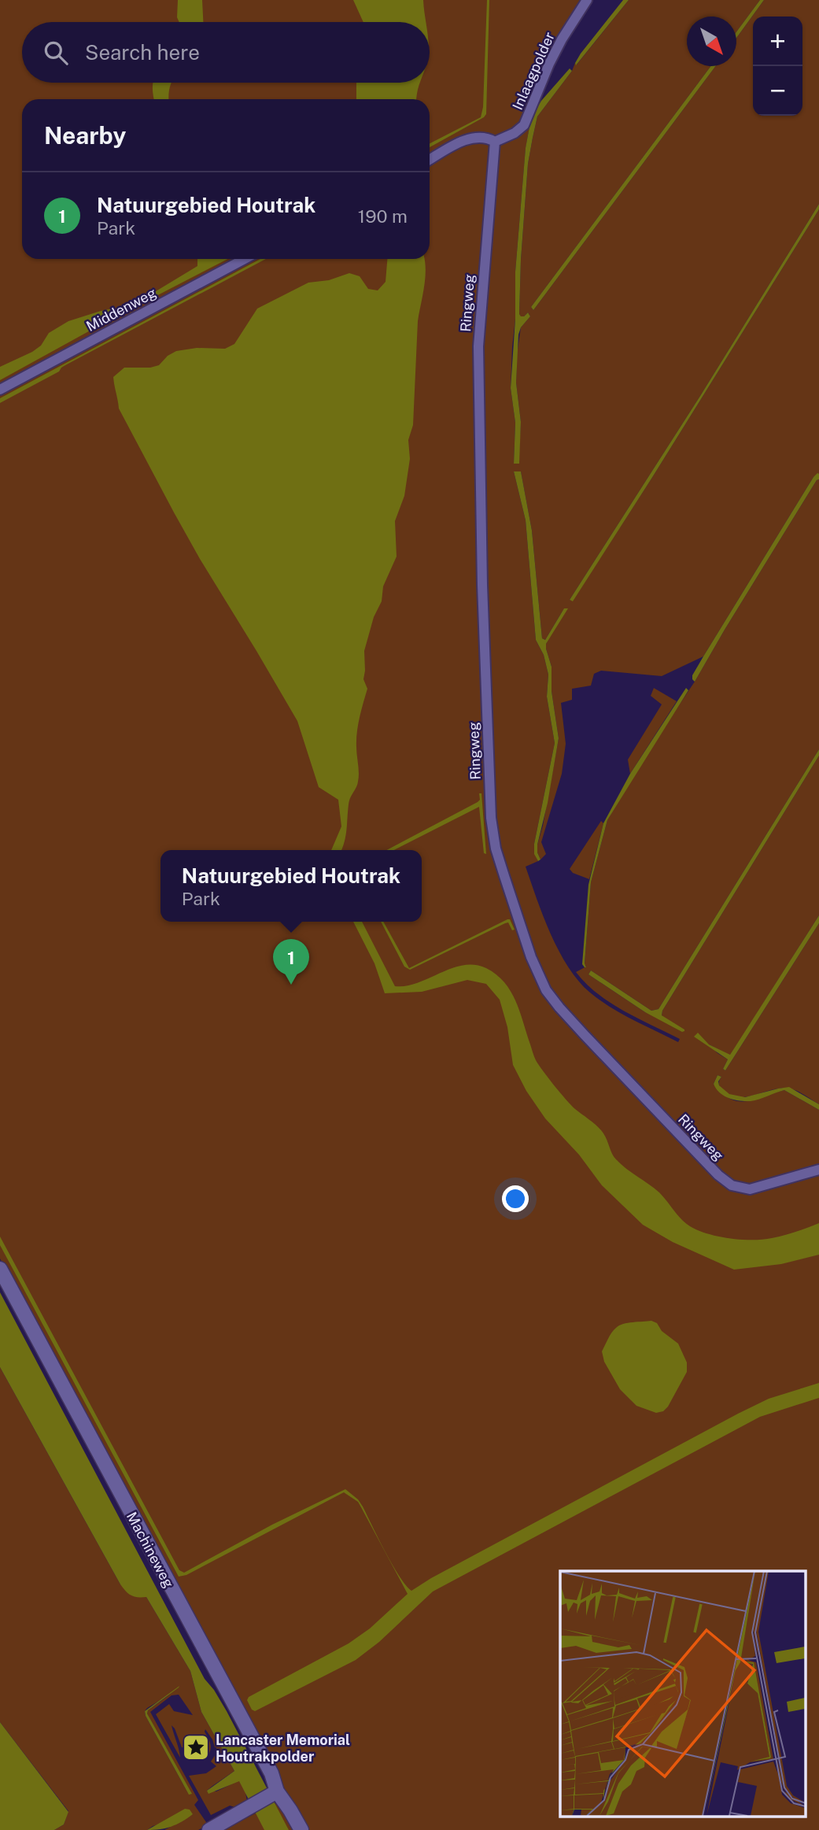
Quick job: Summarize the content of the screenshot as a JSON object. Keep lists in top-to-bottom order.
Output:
{
  "streets": {
    "street": [
      "Inlaagpolder",
      "Ringweg",
      "Middenweg",
      "Machineweg"
    ]
  },
  "crossings": [
    ["Inlaagpolder", "Ringweg"]
  ],
  "places": {
    "place": ["Lancaster Memorial Houtrakpolder"]
  },
  "north": "bottom right",
  "page": {
    "map_buttons": ["+", "−"],
    "search": "Search here",
    "heading": "Nearby",
    "list": [
      {
        "mark": "1",
        "name": "Natuurgebied Houtrak",
        "note": "Park",
        "value": "190 m"
      }
    ],
    "popup": ["Natuurgebied Houtrak", "Park"],
    "pins": "1"
  }
}
